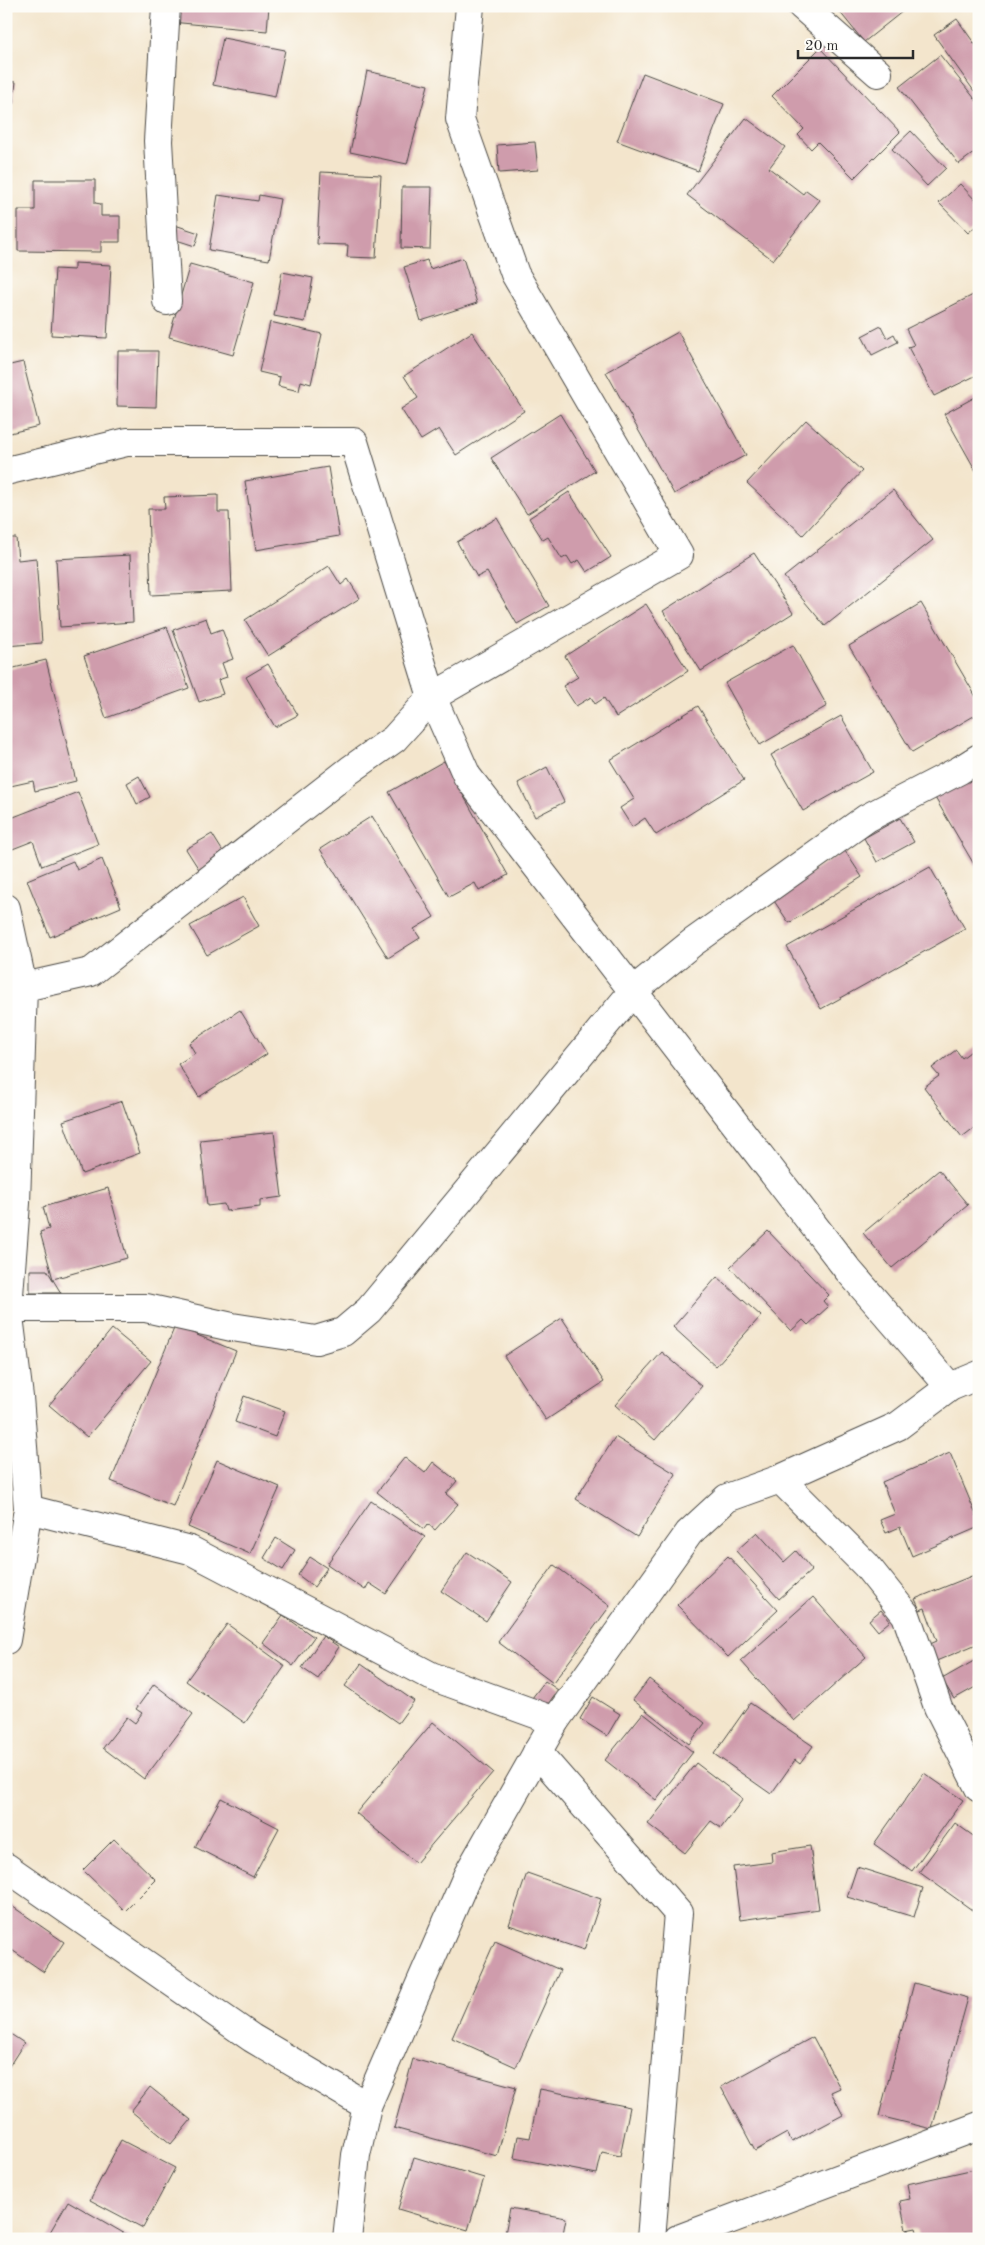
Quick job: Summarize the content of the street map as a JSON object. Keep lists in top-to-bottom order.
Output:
{
  "scale_bar": "20 m"
}
